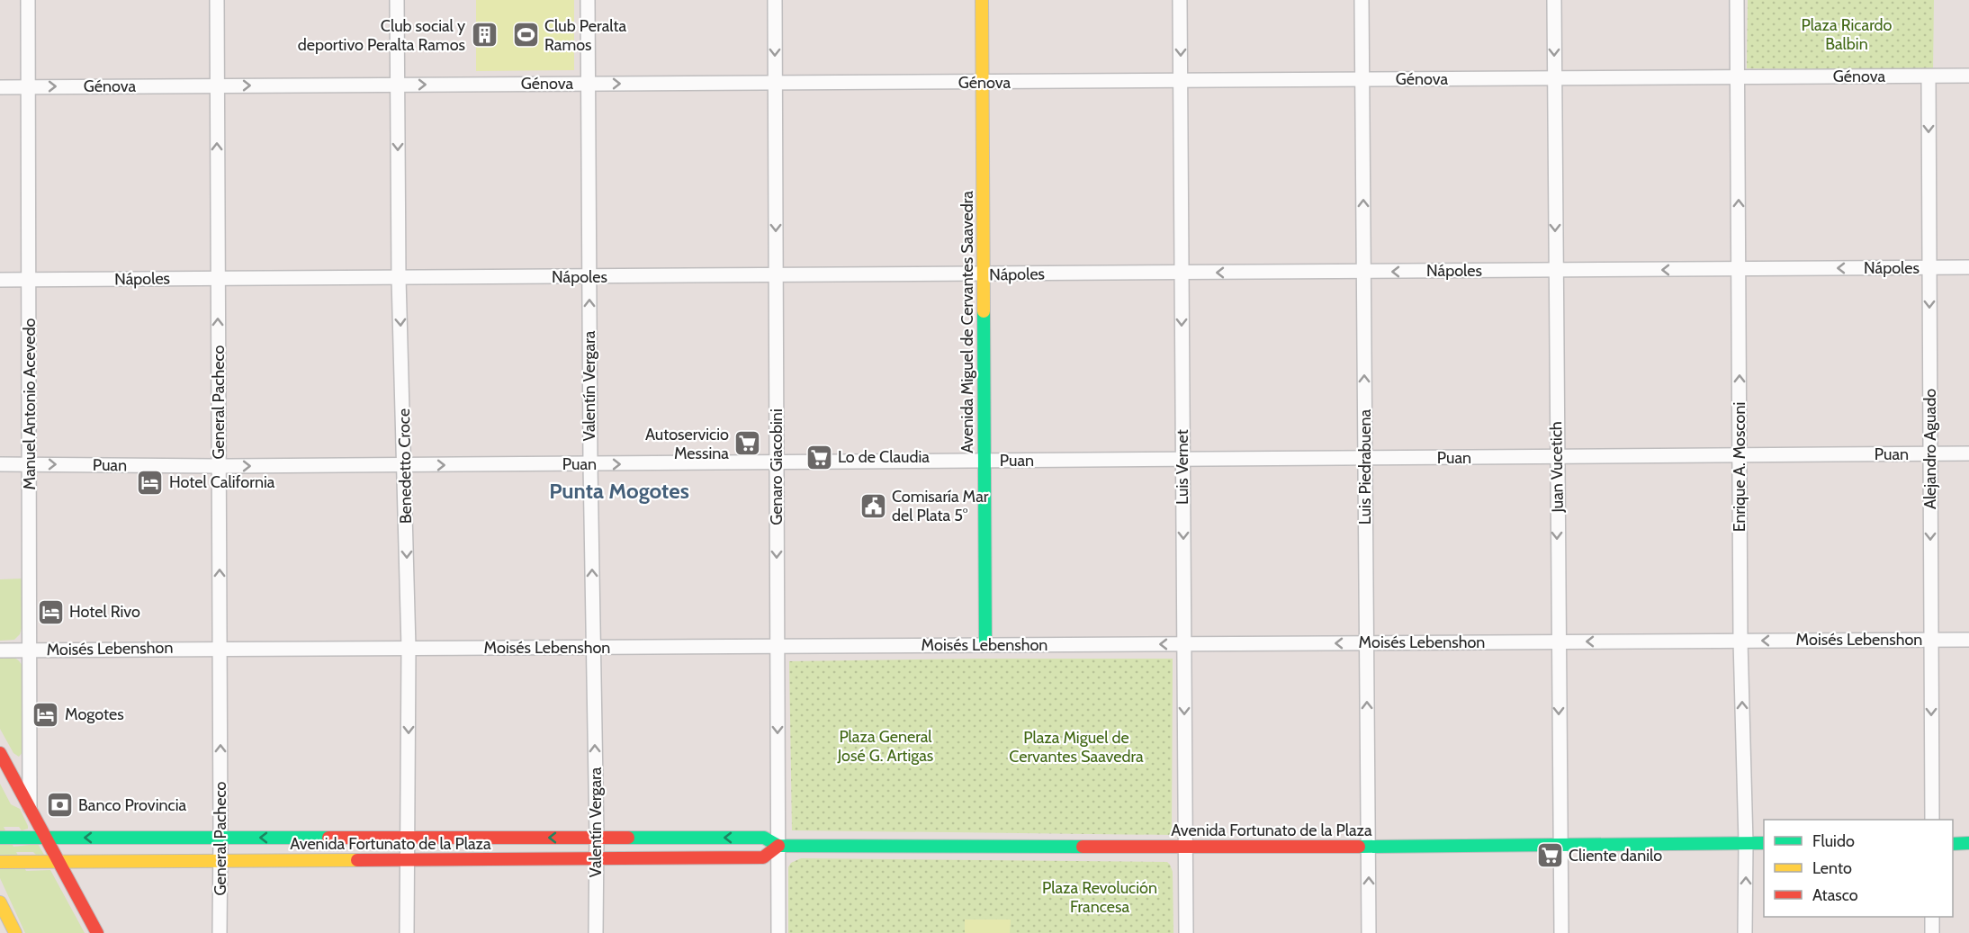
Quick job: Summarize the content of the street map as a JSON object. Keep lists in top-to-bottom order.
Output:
{
  "streets": {
    "main road": ["Avenida Miguel de Cervantes Saavedra", "Avenida Fortunato de la Plaza"],
    "street": [
      "Génova",
      "Nápoles",
      "Valentín Vergara",
      "General Pacheco",
      "Manuel Antonio Acevedo",
      "Alejandro Aguado",
      "Puan",
      "Benedetto Croce",
      "Genaro Giacobini",
      "Luis Vernet",
      "Luis Piedrabuena",
      "Juan Vucetich",
      "Enrique A. Mosconi",
      "Moisés Lebenshon"
    ]
  },
  "crossings": [
    ["Génova", "Avenida Miguel de Cervantes Saavedra"],
    ["Génova", "Valentín Vergara"],
    ["Génova", "General Pacheco"],
    ["Génova", "Manuel Antonio Acevedo"],
    ["Génova", "Alejandro Aguado"],
    ["Génova", "Benedetto Croce"],
    ["Génova", "Genaro Giacobini"],
    ["Génova", "Luis Vernet"],
    ["Génova", "Luis Piedrabuena"],
    ["Génova", "Juan Vucetich"],
    ["Génova", "Enrique A. Mosconi"],
    ["Nápoles", "Avenida Miguel de Cervantes Saavedra"],
    ["Nápoles", "Valentín Vergara"],
    ["Nápoles", "General Pacheco"],
    ["Nápoles", "Manuel Antonio Acevedo"],
    ["Nápoles", "Alejandro Aguado"],
    ["Nápoles", "Benedetto Croce"],
    ["Nápoles", "Genaro Giacobini"],
    ["Nápoles", "Luis Vernet"],
    ["Nápoles", "Luis Piedrabuena"],
    ["Nápoles", "Juan Vucetich"],
    ["Nápoles", "Enrique A. Mosconi"],
    ["Avenida Miguel de Cervantes Saavedra", "Puan"],
    ["Avenida Miguel de Cervantes Saavedra", "Moisés Lebenshon"],
    ["Valentín Vergara", "Puan"],
    ["Valentín Vergara", "Moisés Lebenshon"],
    ["Valentín Vergara", "Avenida Fortunato de la Plaza"],
    ["General Pacheco", "Puan"],
    ["General Pacheco", "Moisés Lebenshon"],
    ["General Pacheco", "Avenida Fortunato de la Plaza"],
    ["Manuel Antonio Acevedo", "Puan"],
    ["Manuel Antonio Acevedo", "Moisés Lebenshon"],
    ["Alejandro Aguado", "Puan"],
    ["Alejandro Aguado", "Moisés Lebenshon"],
    ["Puan", "Benedetto Croce"],
    ["Puan", "Genaro Giacobini"],
    ["Puan", "Luis Vernet"],
    ["Puan", "Luis Piedrabuena"],
    ["Puan", "Juan Vucetich"],
    ["Puan", "Enrique A. Mosconi"],
    ["Benedetto Croce", "Moisés Lebenshon"],
    ["Benedetto Croce", "Avenida Fortunato de la Plaza"],
    ["Genaro Giacobini", "Moisés Lebenshon"],
    ["Genaro Giacobini", "Avenida Fortunato de la Plaza"],
    ["Luis Vernet", "Moisés Lebenshon"],
    ["Luis Vernet", "Avenida Fortunato de la Plaza"],
    ["Luis Piedrabuena", "Moisés Lebenshon"],
    ["Luis Piedrabuena", "Avenida Fortunato de la Plaza"],
    ["Juan Vucetich", "Moisés Lebenshon"],
    ["Juan Vucetich", "Avenida Fortunato de la Plaza"],
    ["Enrique A. Mosconi", "Moisés Lebenshon"],
    ["Enrique A. Mosconi", "Avenida Fortunato de la Plaza"]
  ],
  "one_way": [
    "Génova",
    "Nápoles",
    "Valentín Vergara",
    "General Pacheco",
    "Alejandro Aguado",
    "Puan",
    "Benedetto Croce",
    "Genaro Giacobini",
    "Luis Vernet",
    "Luis Piedrabuena",
    "Juan Vucetich",
    "Enrique A. Mosconi",
    "Moisés Lebenshon"
  ],
  "districts": ["Punta Mogotes"],
  "parks": [
    "Plaza Ricardo Balbin",
    "Plaza General José G. Artigas",
    "Plaza Miguel de Cervantes Saavedra",
    "Plaza Revolución Francesa"
  ],
  "places": {
    "building": ["Club social y deportivo Peralta Ramos"],
    "sports": ["Club Peralta Ramos"],
    "supermarket": ["Autoservicio Messina", "Lo de Claudia", "Cliente danilo"],
    "hotel": ["Hotel California", "Hotel Rivo", "Mogotes"],
    "public building": ["Comisaría Mar del Plata 5°"],
    "bank": ["Banco Provincia"]
  },
  "legend": ["Fluido", "Lento", "Atasco"]
}
